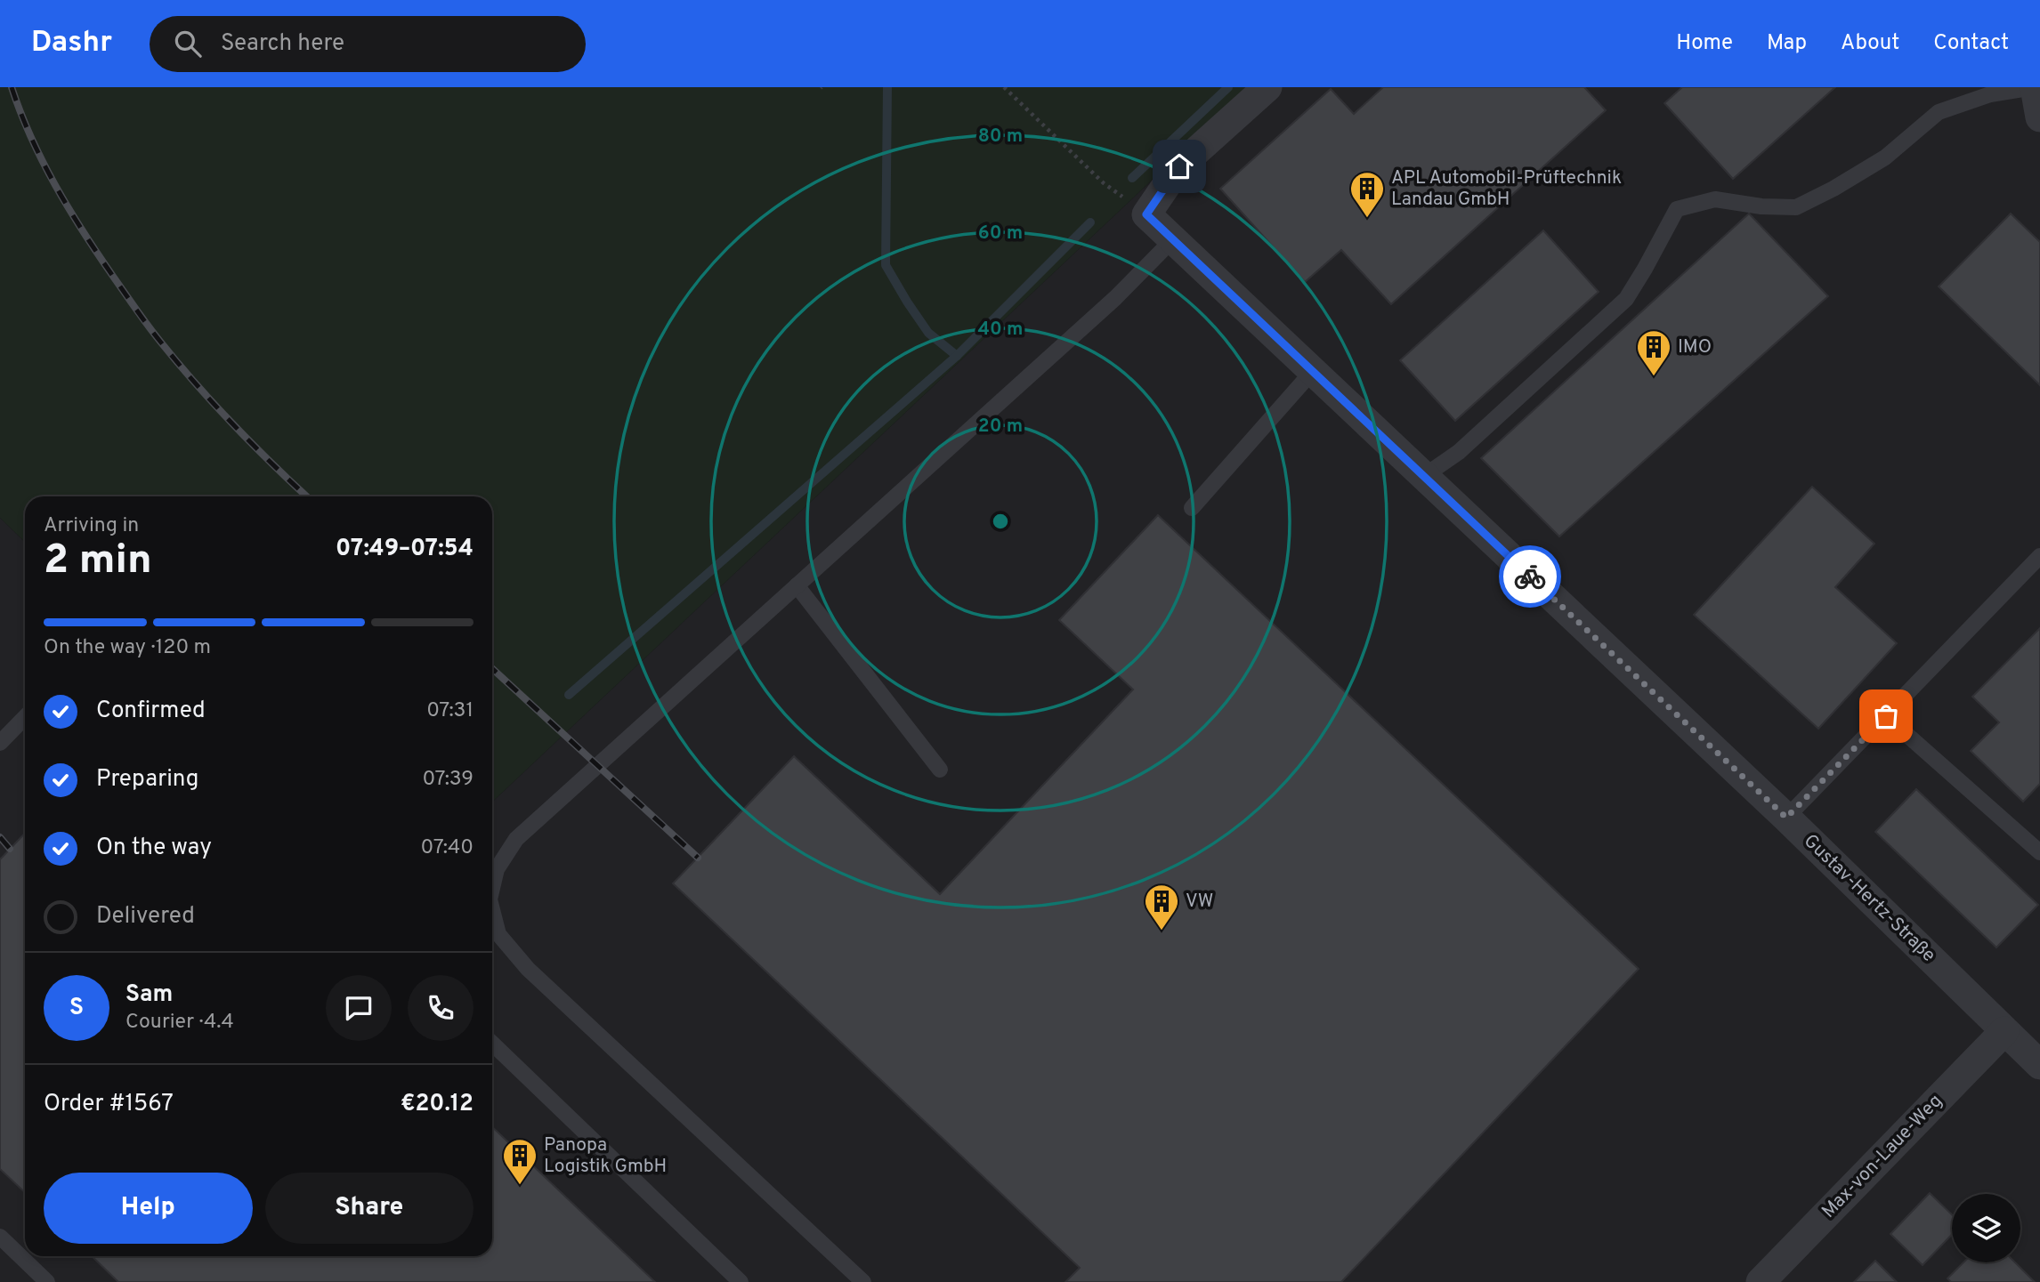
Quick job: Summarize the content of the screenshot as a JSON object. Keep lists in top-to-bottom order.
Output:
{
  "streets": {
    "street": ["Gustav-Hertz-Straße", "Max-von-Laue-Weg"]
  },
  "crossings": [
    ["Gustav-Hertz-Straße", "Max-von-Laue-Weg"]
  ],
  "places": {
    "building": [
      "APL Automobil-Prüftechnik Landau GmbH",
      "IMO",
      "VW",
      "Panopa Logistik GmbH"
    ]
  },
  "page": {
    "header": "Dashr",
    "search": "Search here",
    "nav": [
      "Home",
      "Map",
      "About",
      "Contact"
    ],
    "heading": ["2 min", "Arriving in", "07:49–07:54"],
    "panel": [
      "Sam",
      "Courier · 4.4",
      "Order #1567",
      "€20.12"
    ],
    "bar": "On the way · 120 m",
    "list": [
      ["Confirmed", "07:31"],
      ["Preparing", "07:39"],
      ["On the way", "07:40"],
      "Delivered"
    ],
    "round": "S",
    "buttons": ["Help", "Share"]
  },
  "rings": [
    "80 m",
    "60 m",
    "40 m",
    "20 m"
  ]
}
